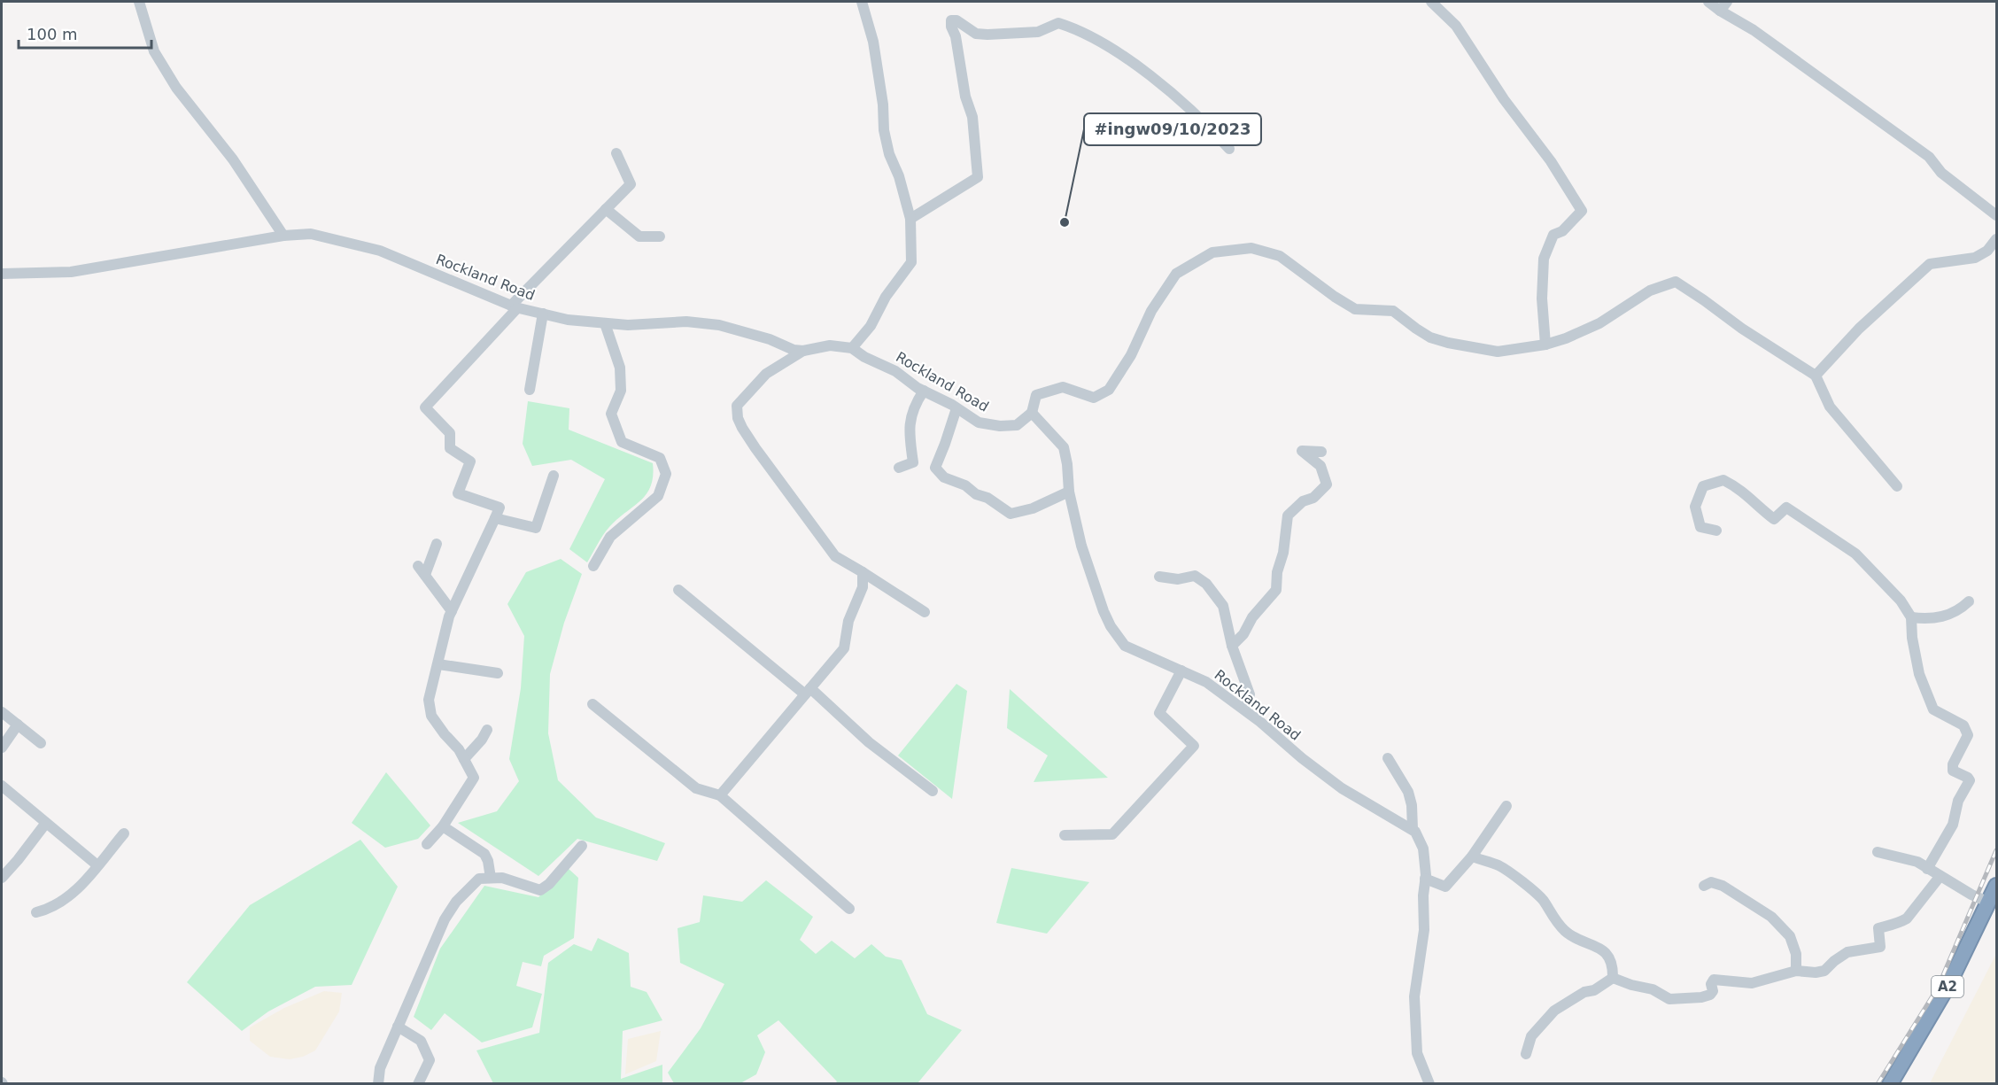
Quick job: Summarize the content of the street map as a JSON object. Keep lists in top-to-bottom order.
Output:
{
  "streets": {
    "highway": ["A2"],
    "street": ["Rockland Road"]
  },
  "places": ["#ingw09/10/2023"],
  "scale_bar": "100 m"
}
